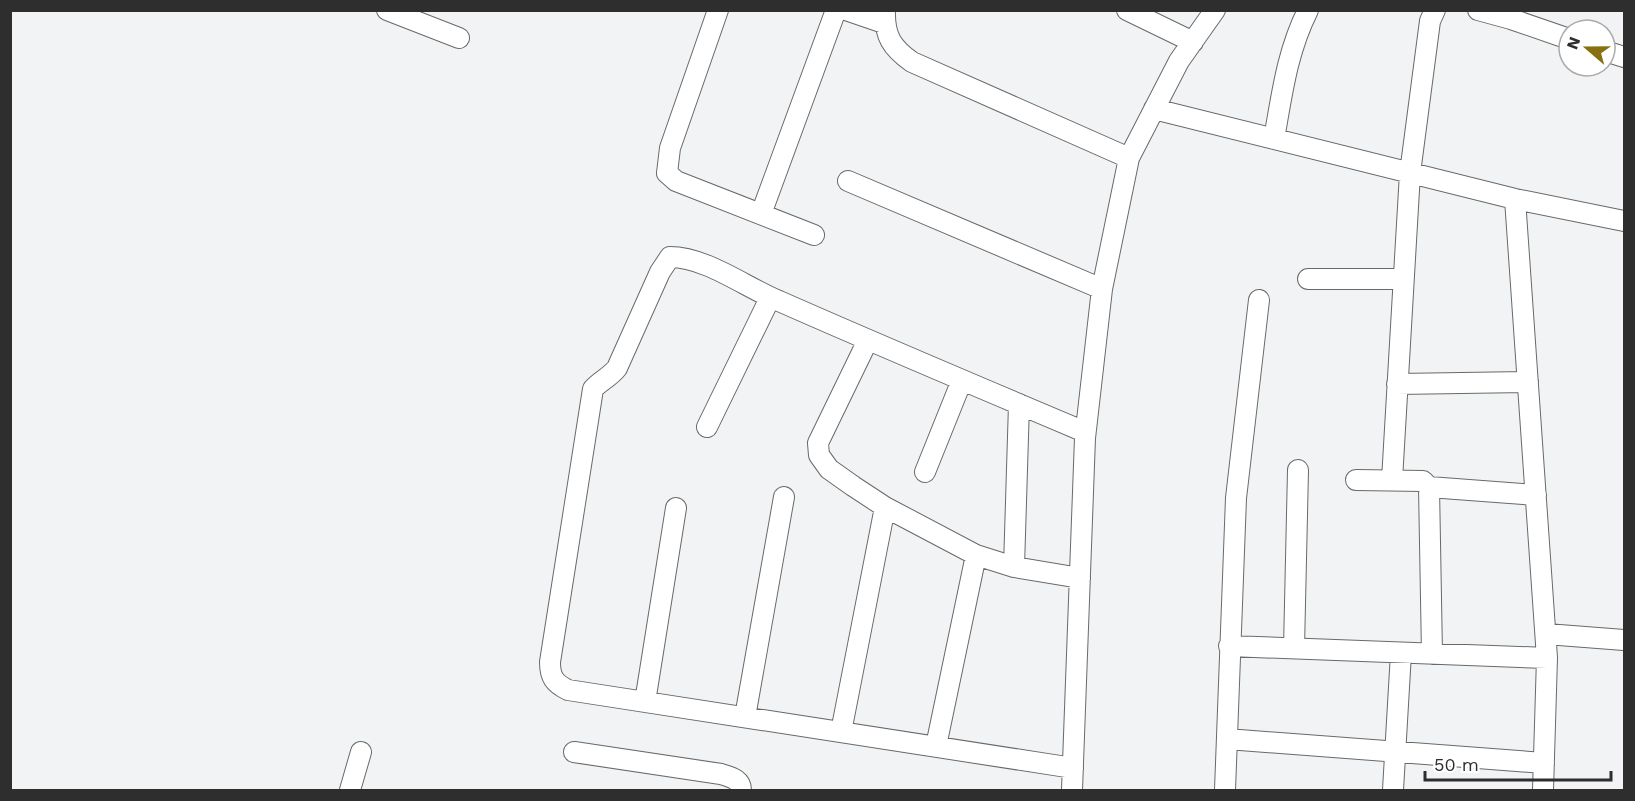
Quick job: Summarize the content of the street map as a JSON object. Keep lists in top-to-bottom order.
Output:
{
  "scale_bar": "50 m",
  "north": "left"
}
